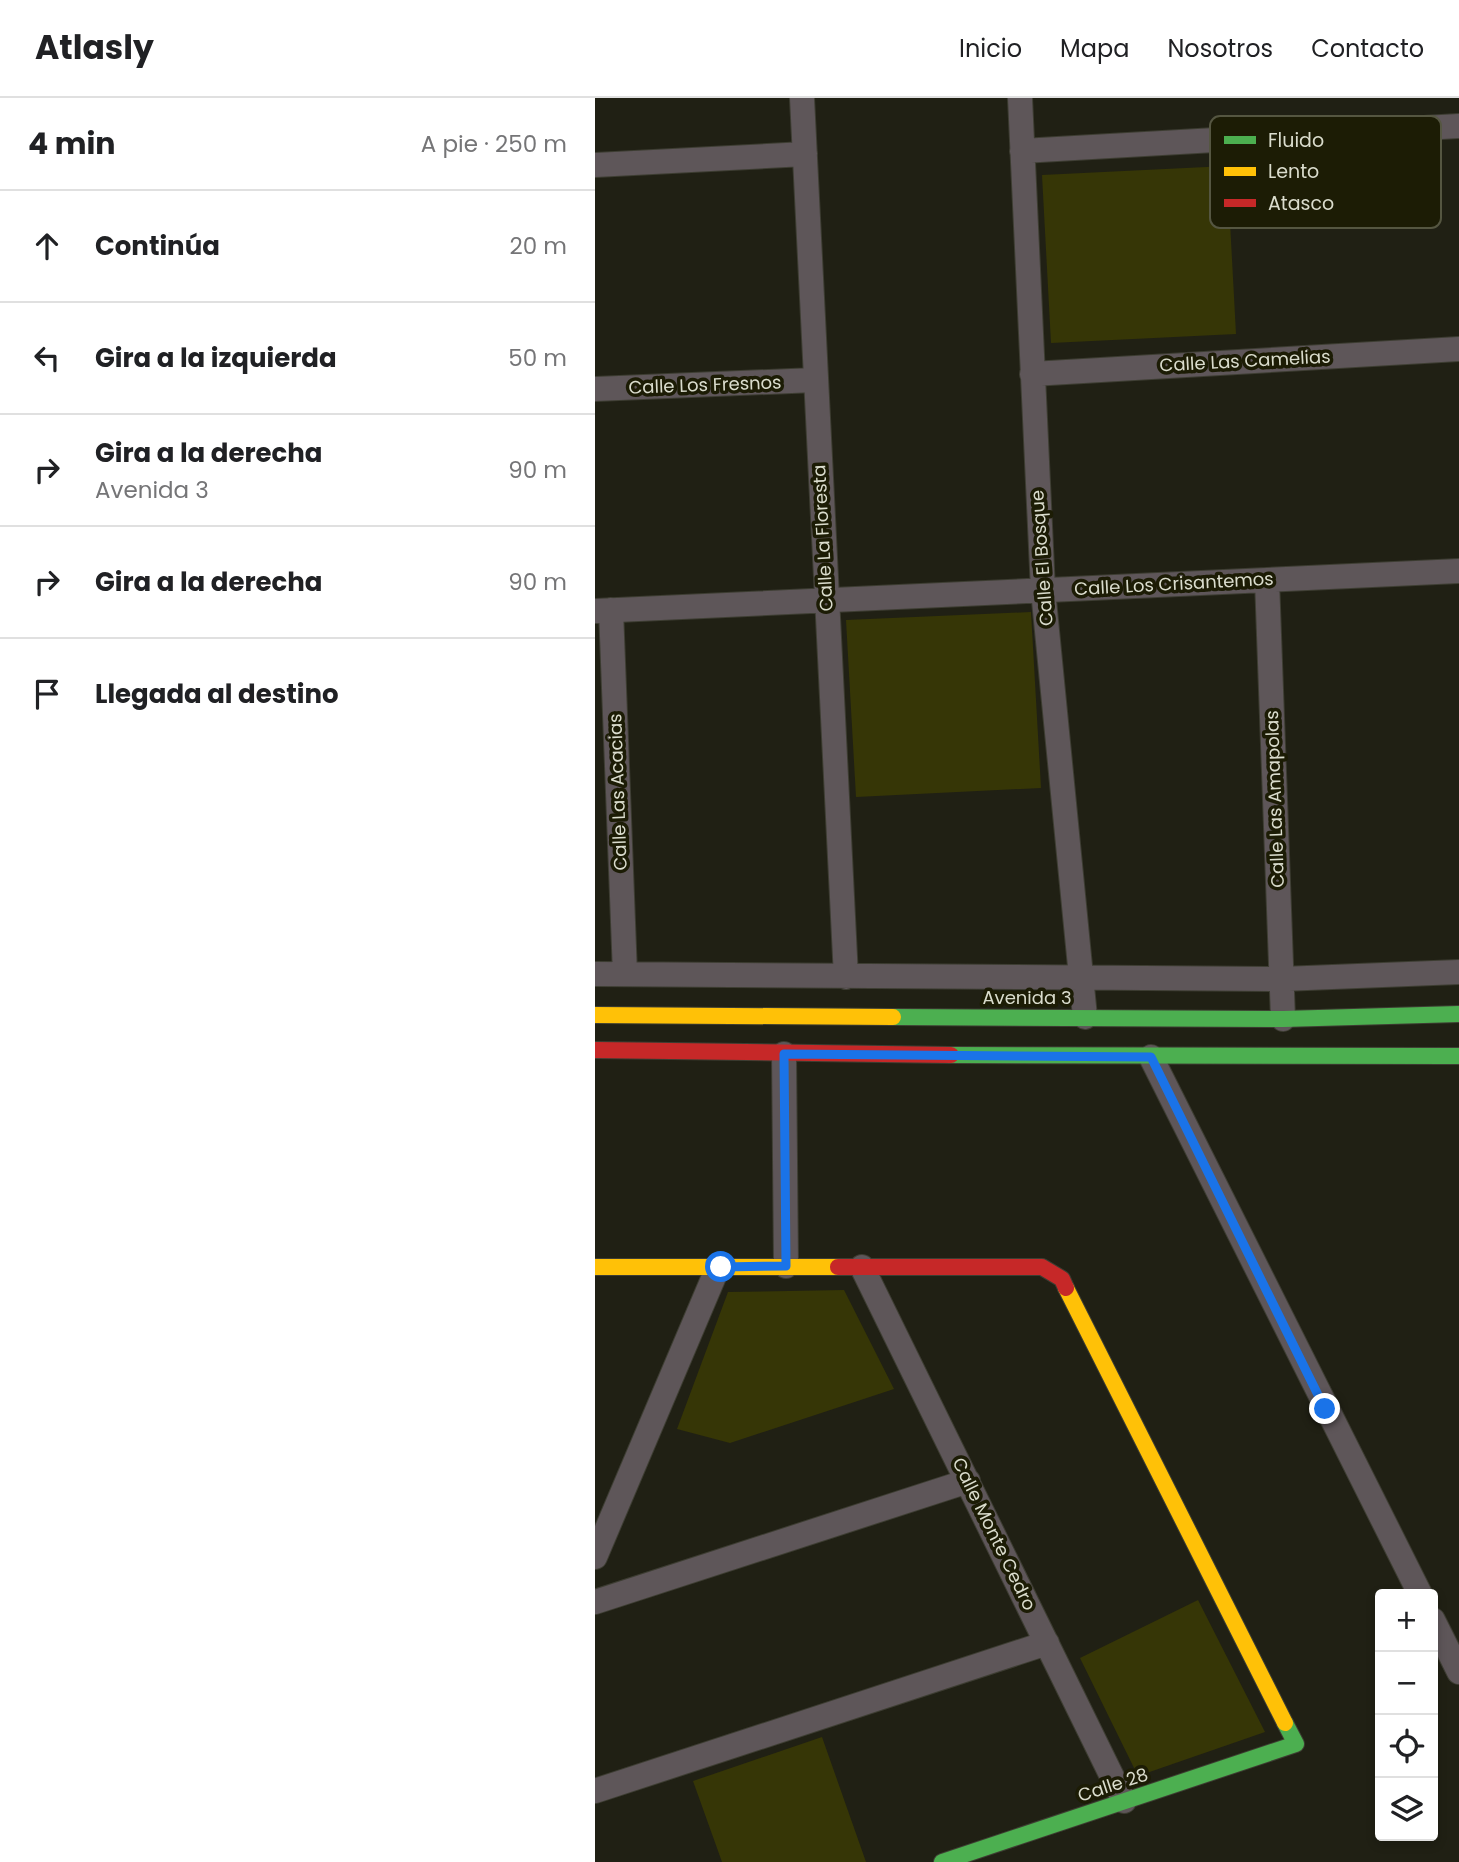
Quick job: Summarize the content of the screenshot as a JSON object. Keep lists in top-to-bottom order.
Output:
{
  "streets": {
    "street": [
      "Calle Las Camelias",
      "Calle Los Fresnos",
      "Calle La Floresta",
      "Calle El Bosque",
      "Calle Los Crisantemos",
      "Calle Las Acacias",
      "Calle Las Amapolas",
      "Avenida 3",
      "Calle Monte Cedro",
      "Calle 28"
    ]
  },
  "crossings": [
    ["Calle Las Camelias", "Calle El Bosque"],
    ["Calle Los Fresnos", "Calle La Floresta"],
    ["Calle La Floresta", "Calle Los Crisantemos"],
    ["Calle El Bosque", "Calle Los Crisantemos"],
    ["Calle El Bosque", "Avenida 3"],
    ["Calle Los Crisantemos", "Calle Las Acacias"],
    ["Calle Los Crisantemos", "Calle Las Amapolas"],
    ["Calle Las Amapolas", "Avenida 3"],
    ["Calle Monte Cedro", "Calle 28"]
  ],
  "legend": ["Fluido", "Lento", "Atasco"],
  "page": {
    "header": "Atlasly",
    "nav": [
      "Inicio",
      "Mapa",
      "Nosotros",
      "Contacto"
    ],
    "heading": ["4 min", "A pie · 250 m"],
    "list": [
      ["Continúa", "20 m"],
      ["Gira a la izquierda", "50 m"],
      ["Gira a la derecha", "Avenida 3", "90 m"],
      ["Gira a la derecha", "90 m"],
      "Llegada al destino"
    ],
    "map_buttons": ["+", "−"]
  }
}
